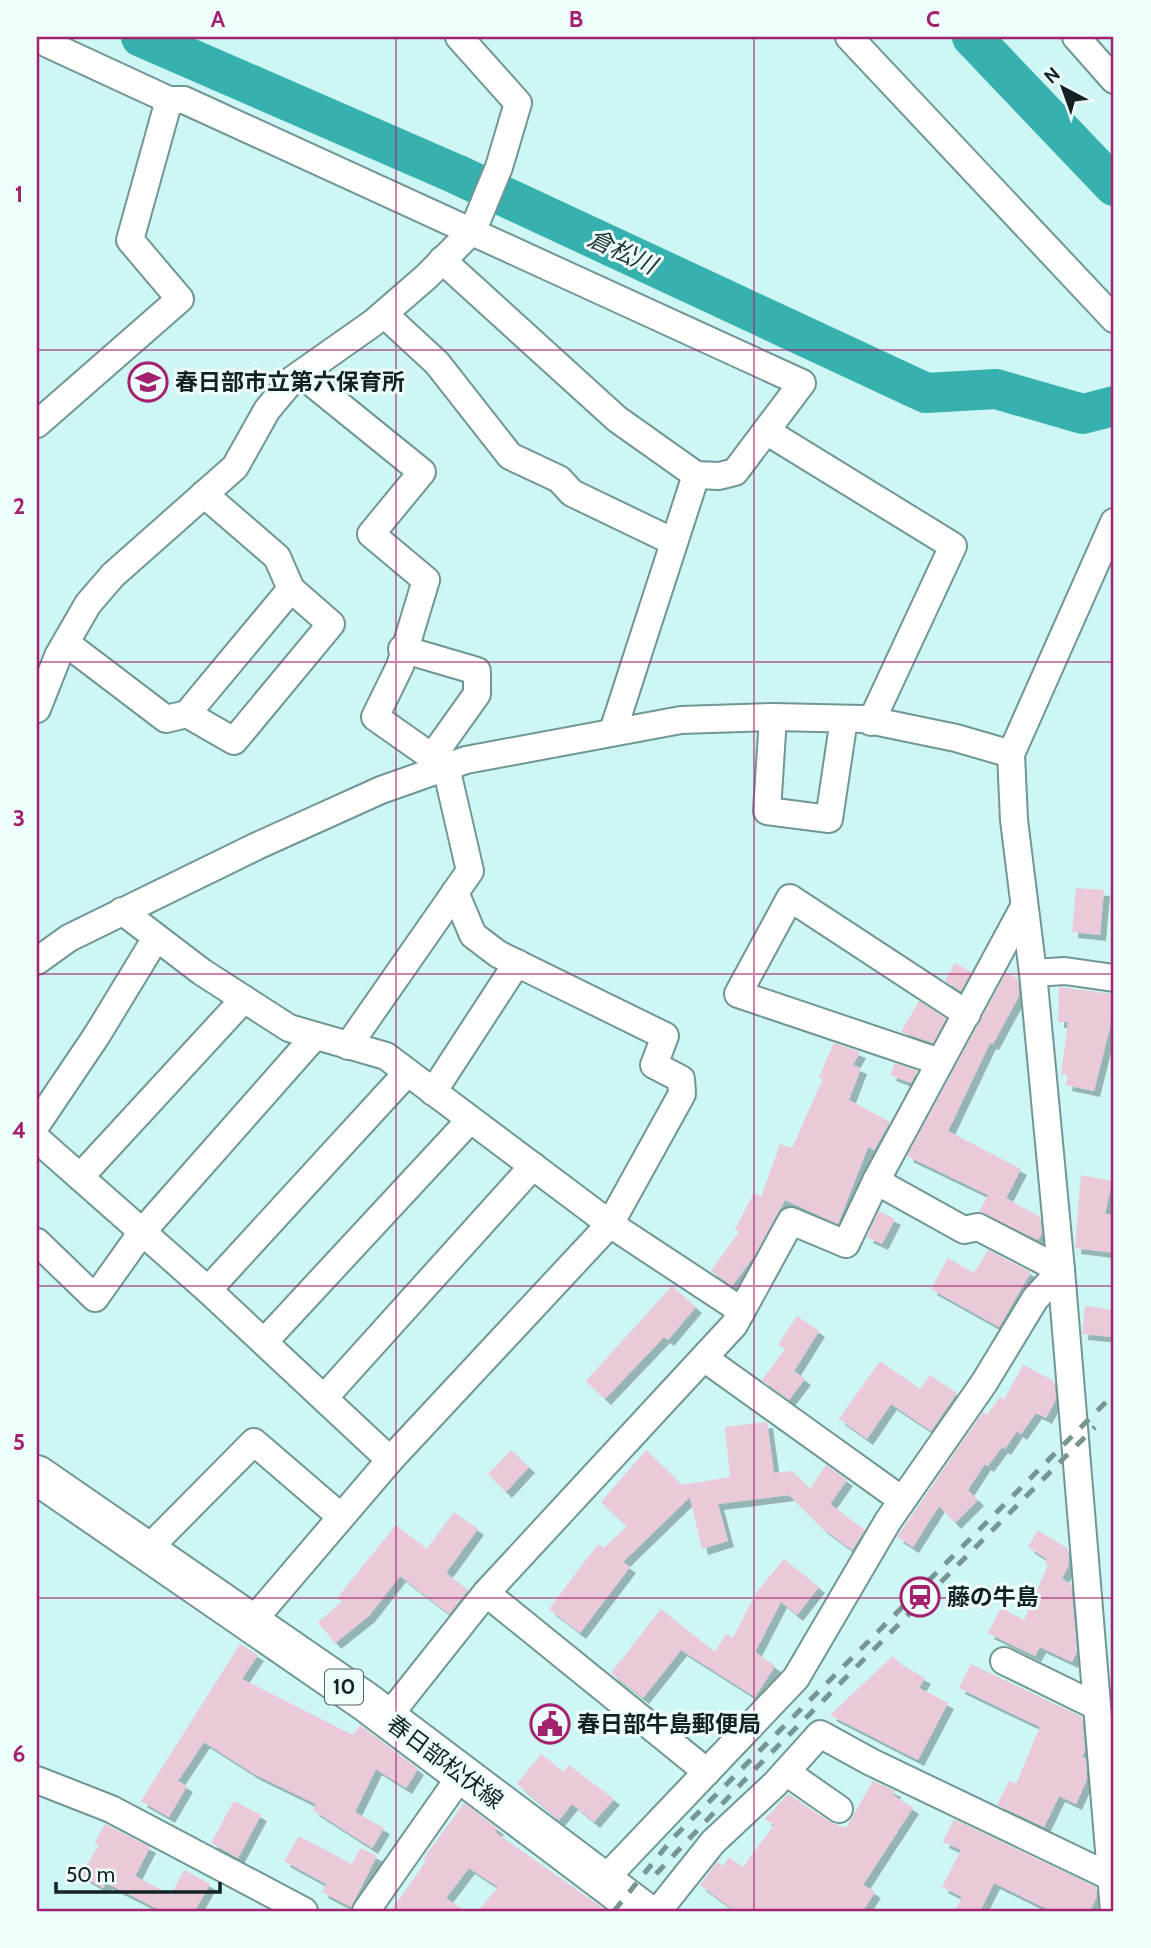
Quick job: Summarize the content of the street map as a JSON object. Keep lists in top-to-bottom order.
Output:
{
  "streets": {
    "main road": ["10", "春日部松伏線"]
  },
  "water": ["倉松川"],
  "places": {
    "school or university": ["春日部市立第六保育所"],
    "station": ["藤の牛島"],
    "public building": ["春日部牛島郵便局"]
  },
  "scale_bar": "50 m",
  "north": "top left",
  "grid": {
    "columns": ["A", "B", "C"],
    "rows": [
      "1",
      "2",
      "3",
      "4",
      "5",
      "6"
    ]
  }
}
